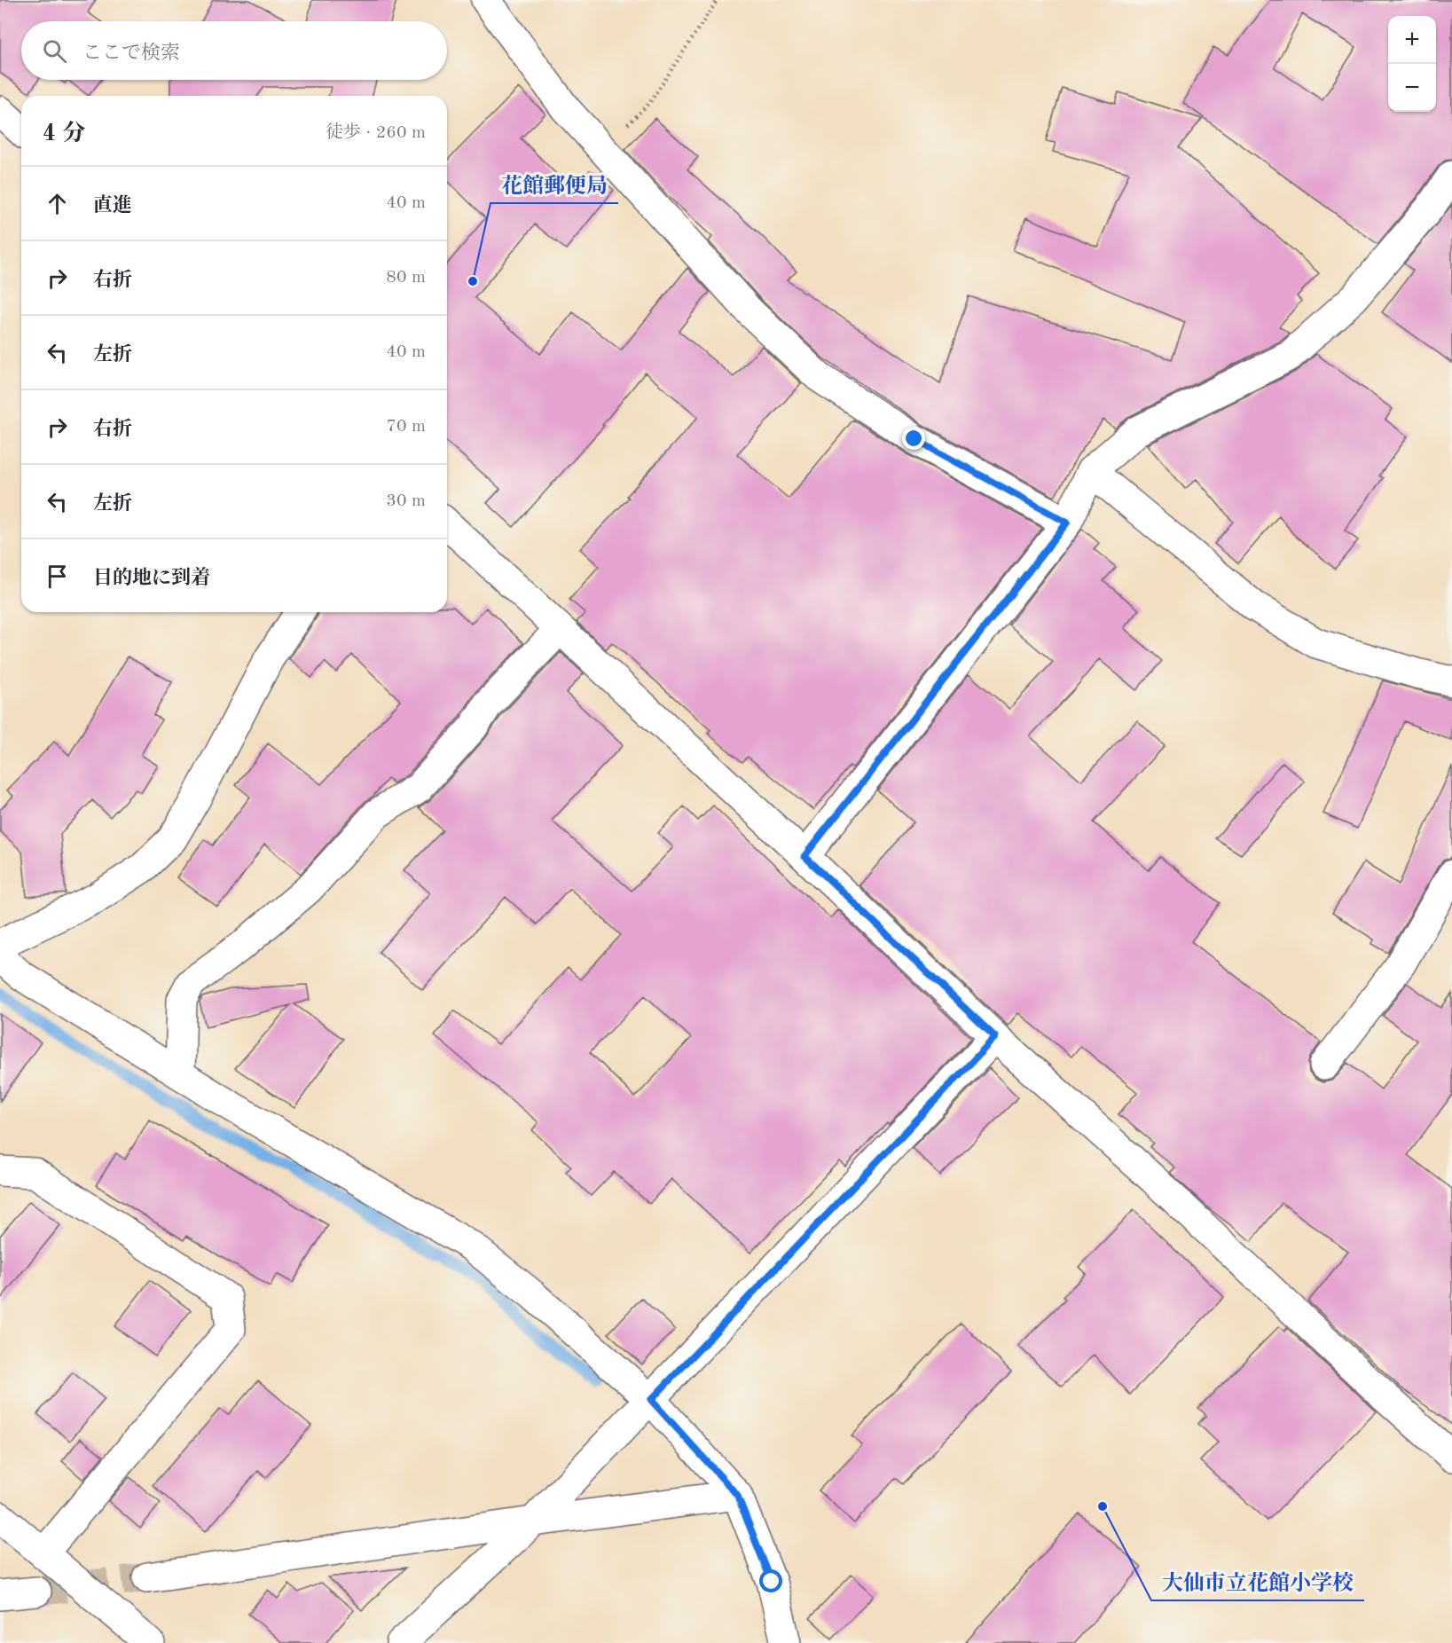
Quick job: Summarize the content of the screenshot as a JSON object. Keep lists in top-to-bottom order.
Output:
{
  "places": ["花館郵便局", "大仙市立花館小学校"],
  "page": {
    "map_buttons": ["+", "−"],
    "search": "ここで検索",
    "heading": ["4 分", "徒歩 · 260 m"],
    "list": [
      ["直進", "40 m"],
      ["右折", "80 m"],
      ["左折", "40 m"],
      ["右折", "70 m"],
      ["左折", "30 m"],
      "目的地に到着"
    ]
  }
}
